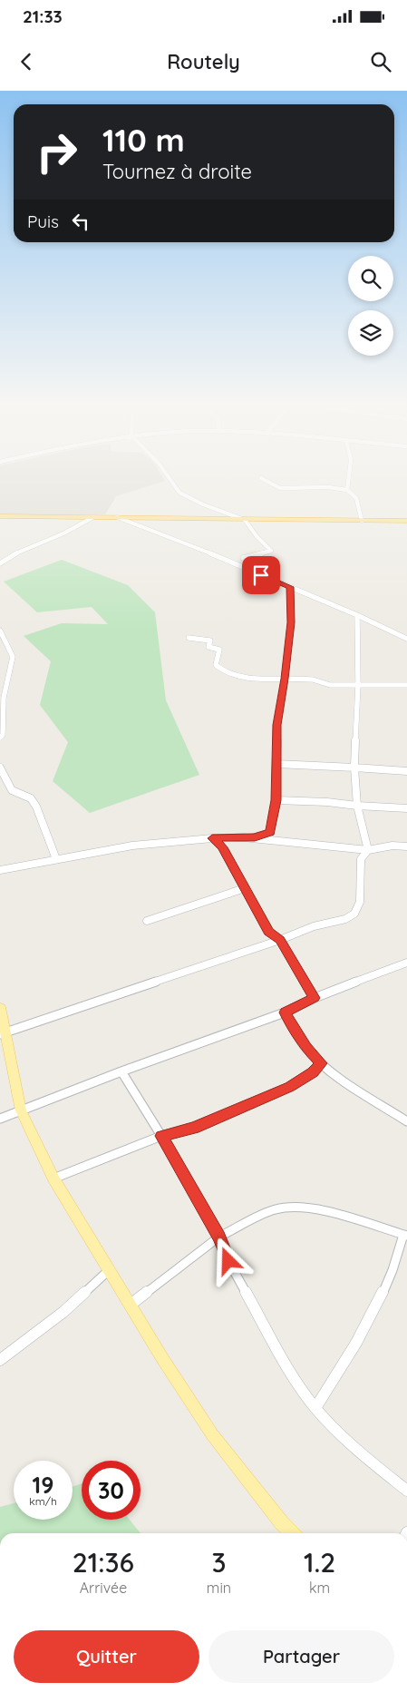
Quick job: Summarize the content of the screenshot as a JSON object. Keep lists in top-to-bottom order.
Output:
{
  "page": {
    "status": "21:33",
    "header": "Routely",
    "turn": ["110 m", "Tournez à droite"],
    "then": "Puis",
    "speed": "19 km/h",
    "limit": "30",
    "eta": [
      "21:36",
      "Arrivée",
      "3",
      "min",
      "1.2",
      "km"
    ],
    "buttons": ["Quitter", "Partager"]
  }
}
